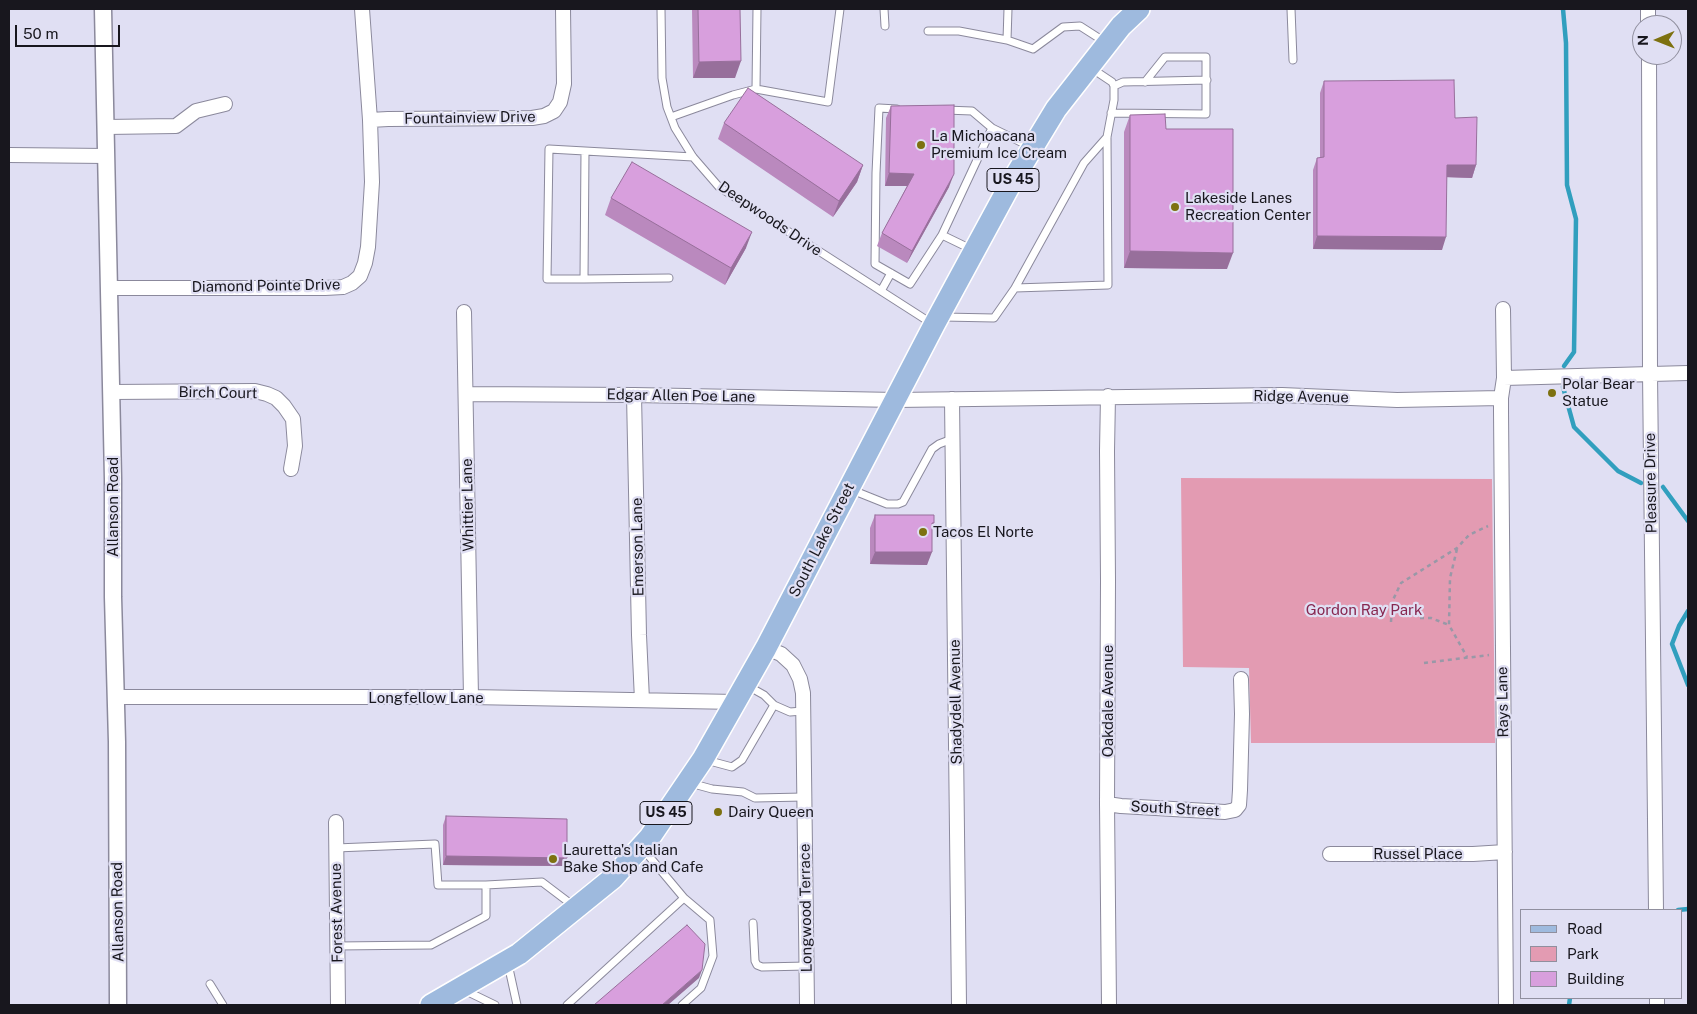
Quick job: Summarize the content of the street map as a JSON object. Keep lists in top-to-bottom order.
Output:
{
  "streets": {
    "main road": ["US 45", "South Lake Street"],
    "street": [
      "Fountainview Drive",
      "Diamond Pointe Drive",
      "Birch Court",
      "Edgar Allen Poe Lane",
      "Ridge Avenue",
      "Pleasure Drive",
      "Whittier Lane",
      "Allanson Road",
      "Emerson Lane",
      "Longfellow Lane",
      "Oakdale Avenue",
      "Shadydell Avenue",
      "Rays Lane",
      "South Street",
      "Russel Place",
      "Longwood Terrace",
      "Forest Avenue"
    ],
    "lane": ["Deepwoods Drive"]
  },
  "crossings": [
    ["Fountainview Drive", "Diamond Pointe Drive"],
    ["Deepwoods Drive", "South Lake Street"],
    ["Diamond Pointe Drive", "Allanson Road"],
    ["Birch Court", "Allanson Road"],
    ["Edgar Allen Poe Lane", "Ridge Avenue"],
    ["Edgar Allen Poe Lane", "Whittier Lane"],
    ["Edgar Allen Poe Lane", "South Lake Street"],
    ["Edgar Allen Poe Lane", "Emerson Lane"],
    ["Ridge Avenue", "South Lake Street"],
    ["Ridge Avenue", "Oakdale Avenue"],
    ["Ridge Avenue", "Shadydell Avenue"],
    ["Ridge Avenue", "Rays Lane"],
    ["Whittier Lane", "Longfellow Lane"],
    ["Allanson Road", "Longfellow Lane"],
    ["South Lake Street", "Longfellow Lane"],
    ["South Lake Street", "Longwood Terrace"],
    ["Emerson Lane", "Longfellow Lane"],
    ["Oakdale Avenue", "South Street"],
    ["Rays Lane", "Russel Place"]
  ],
  "parks": ["Gordon Ray Park"],
  "places": [
    "La Michoacana Premium Ice Cream",
    "Lakeside Lanes Recreation Center",
    "Polar Bear Statue",
    "Tacos El Norte",
    "Dairy Queen",
    "Lauretta's Italian Bake Shop and Cafe"
  ],
  "legend": ["Road", "Park", "Building"],
  "scale_bar": "50 m",
  "north": "left"
}
